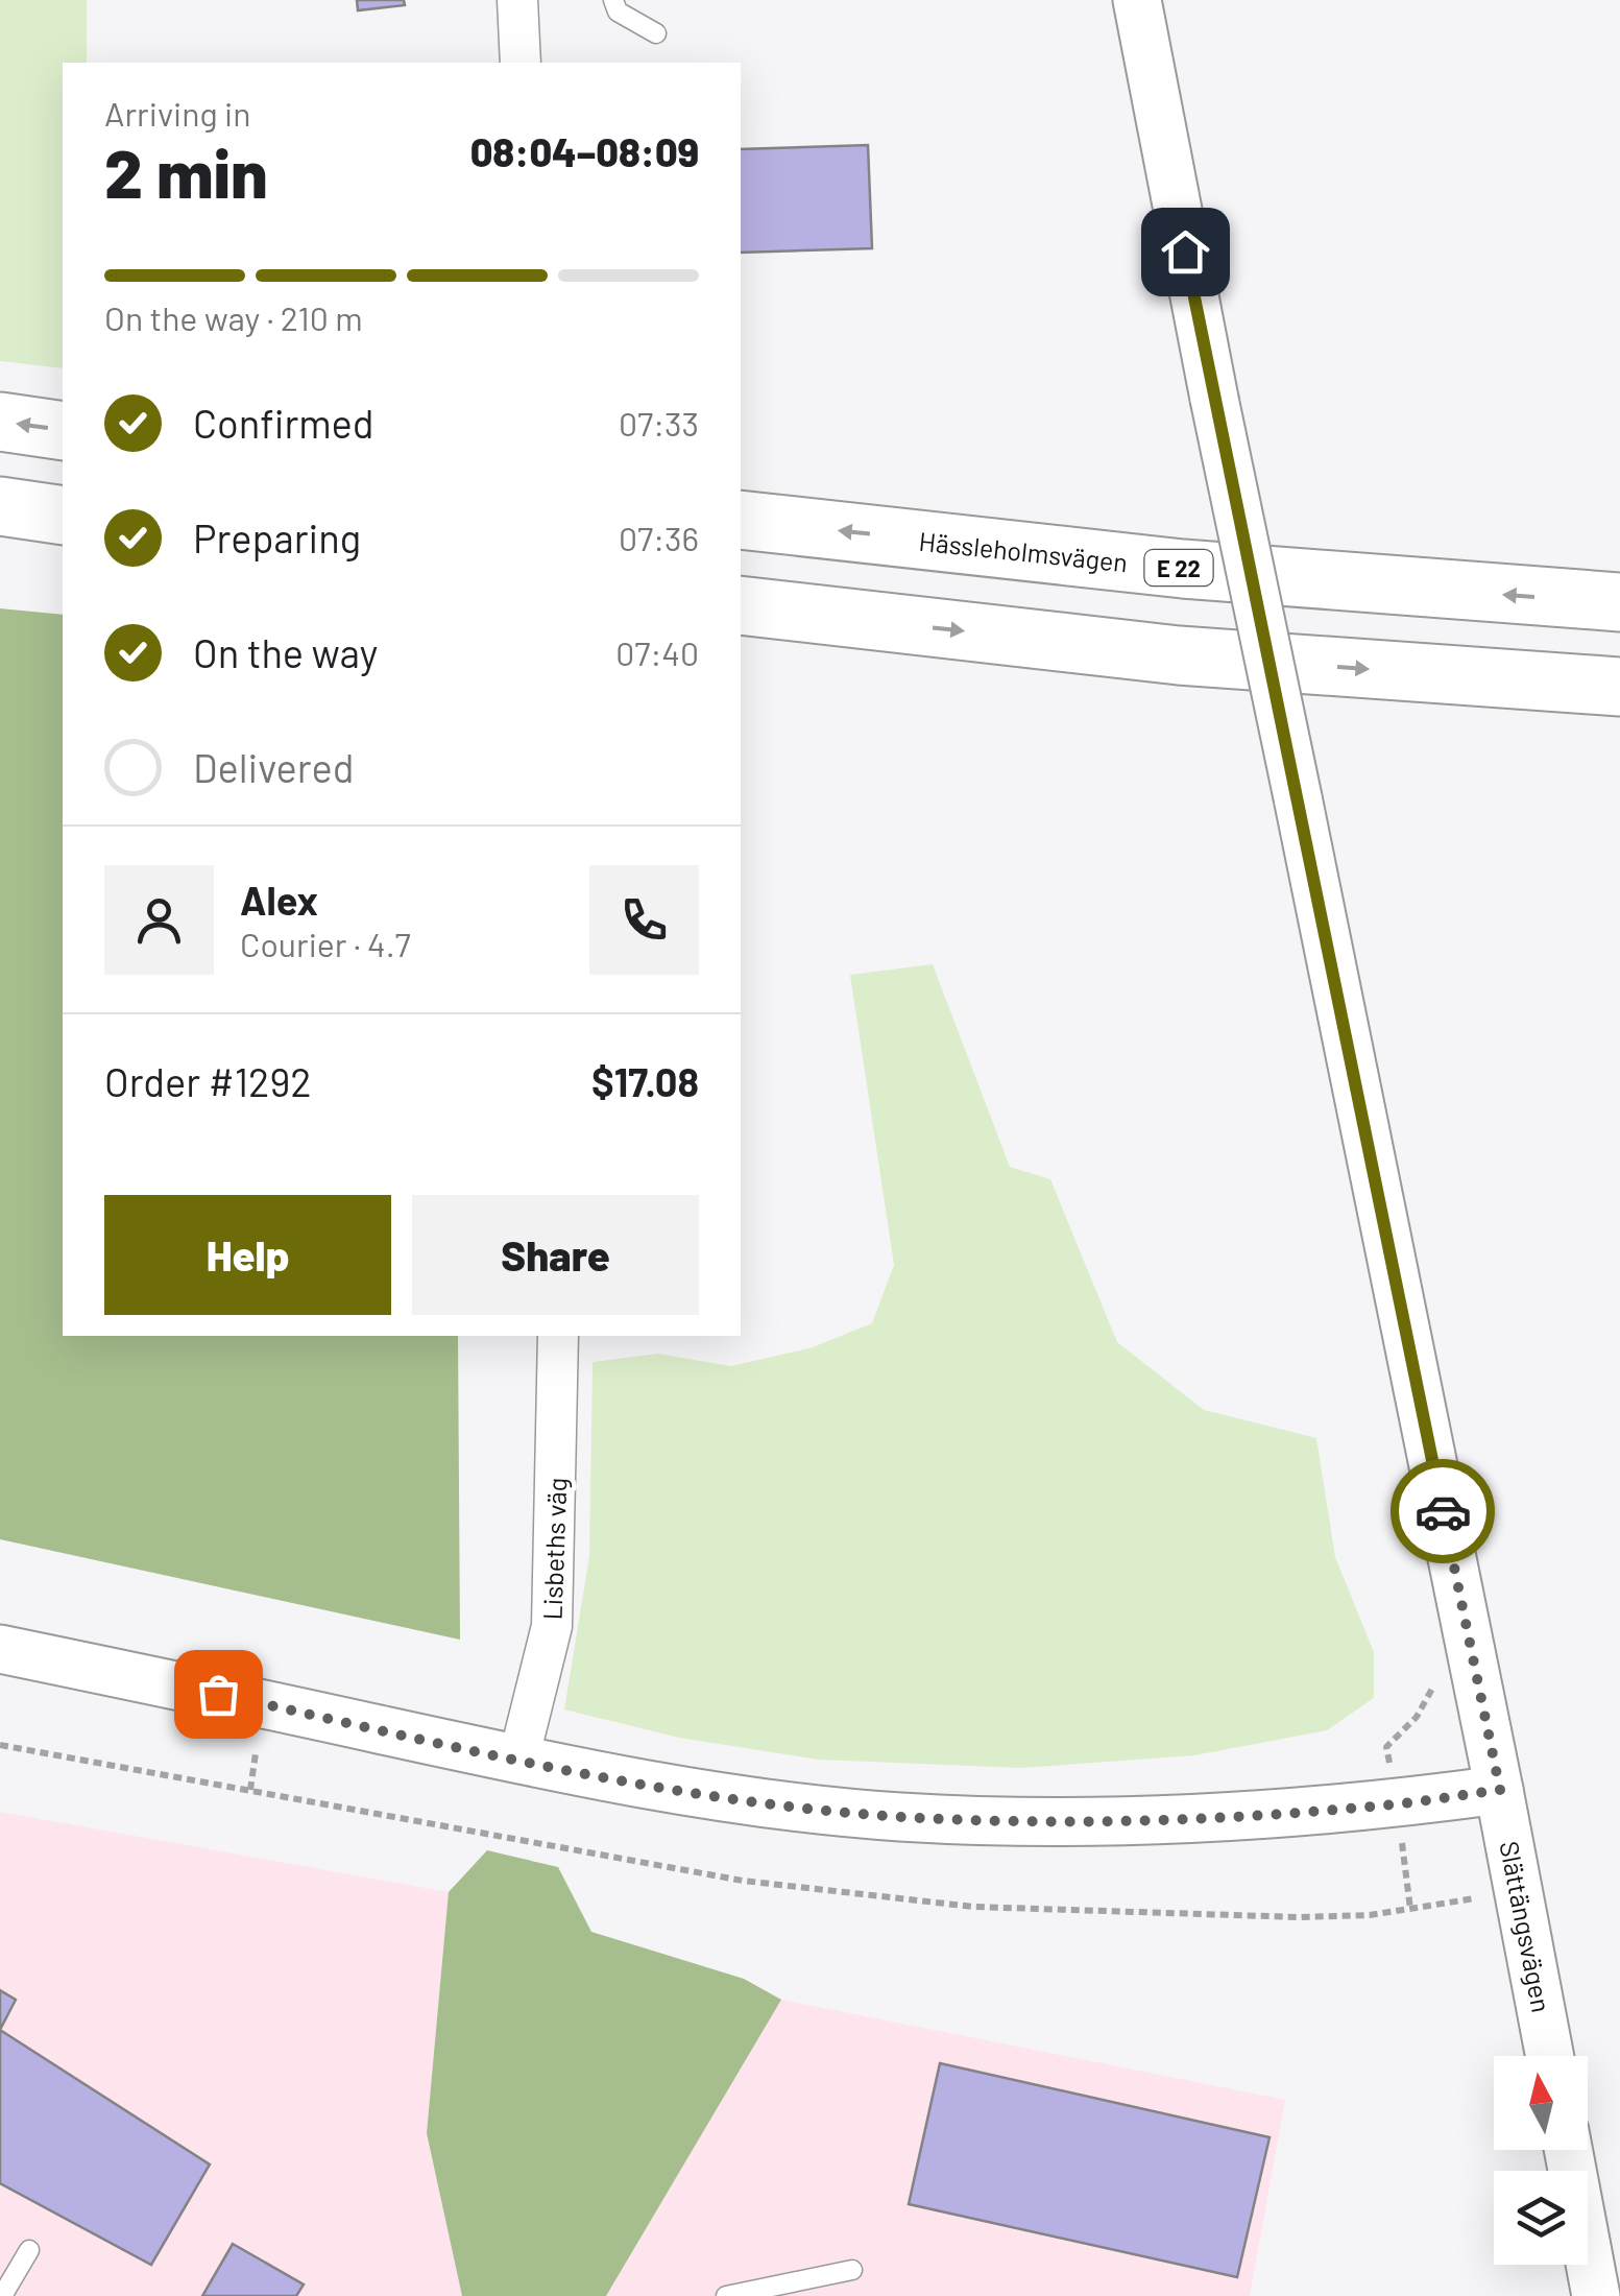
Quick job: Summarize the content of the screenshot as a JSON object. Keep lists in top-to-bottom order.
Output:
{
  "streets": {
    "highway": ["Hässleholmsvägen", "E 22"],
    "street": ["Lisbeths väg", "Slättängsvägen"]
  },
  "north": "top",
  "page": {
    "heading": ["2 min", "Arriving in", "08:04–08:09"],
    "panel": [
      "Alex",
      "Courier · 4.7",
      "Order #1292",
      "$17.08"
    ],
    "bar": "On the way · 210 m",
    "list": [
      ["Confirmed", "07:33"],
      ["Preparing", "07:36"],
      ["On the way", "07:40"],
      "Delivered"
    ],
    "buttons": ["Help", "Share"]
  }
}
